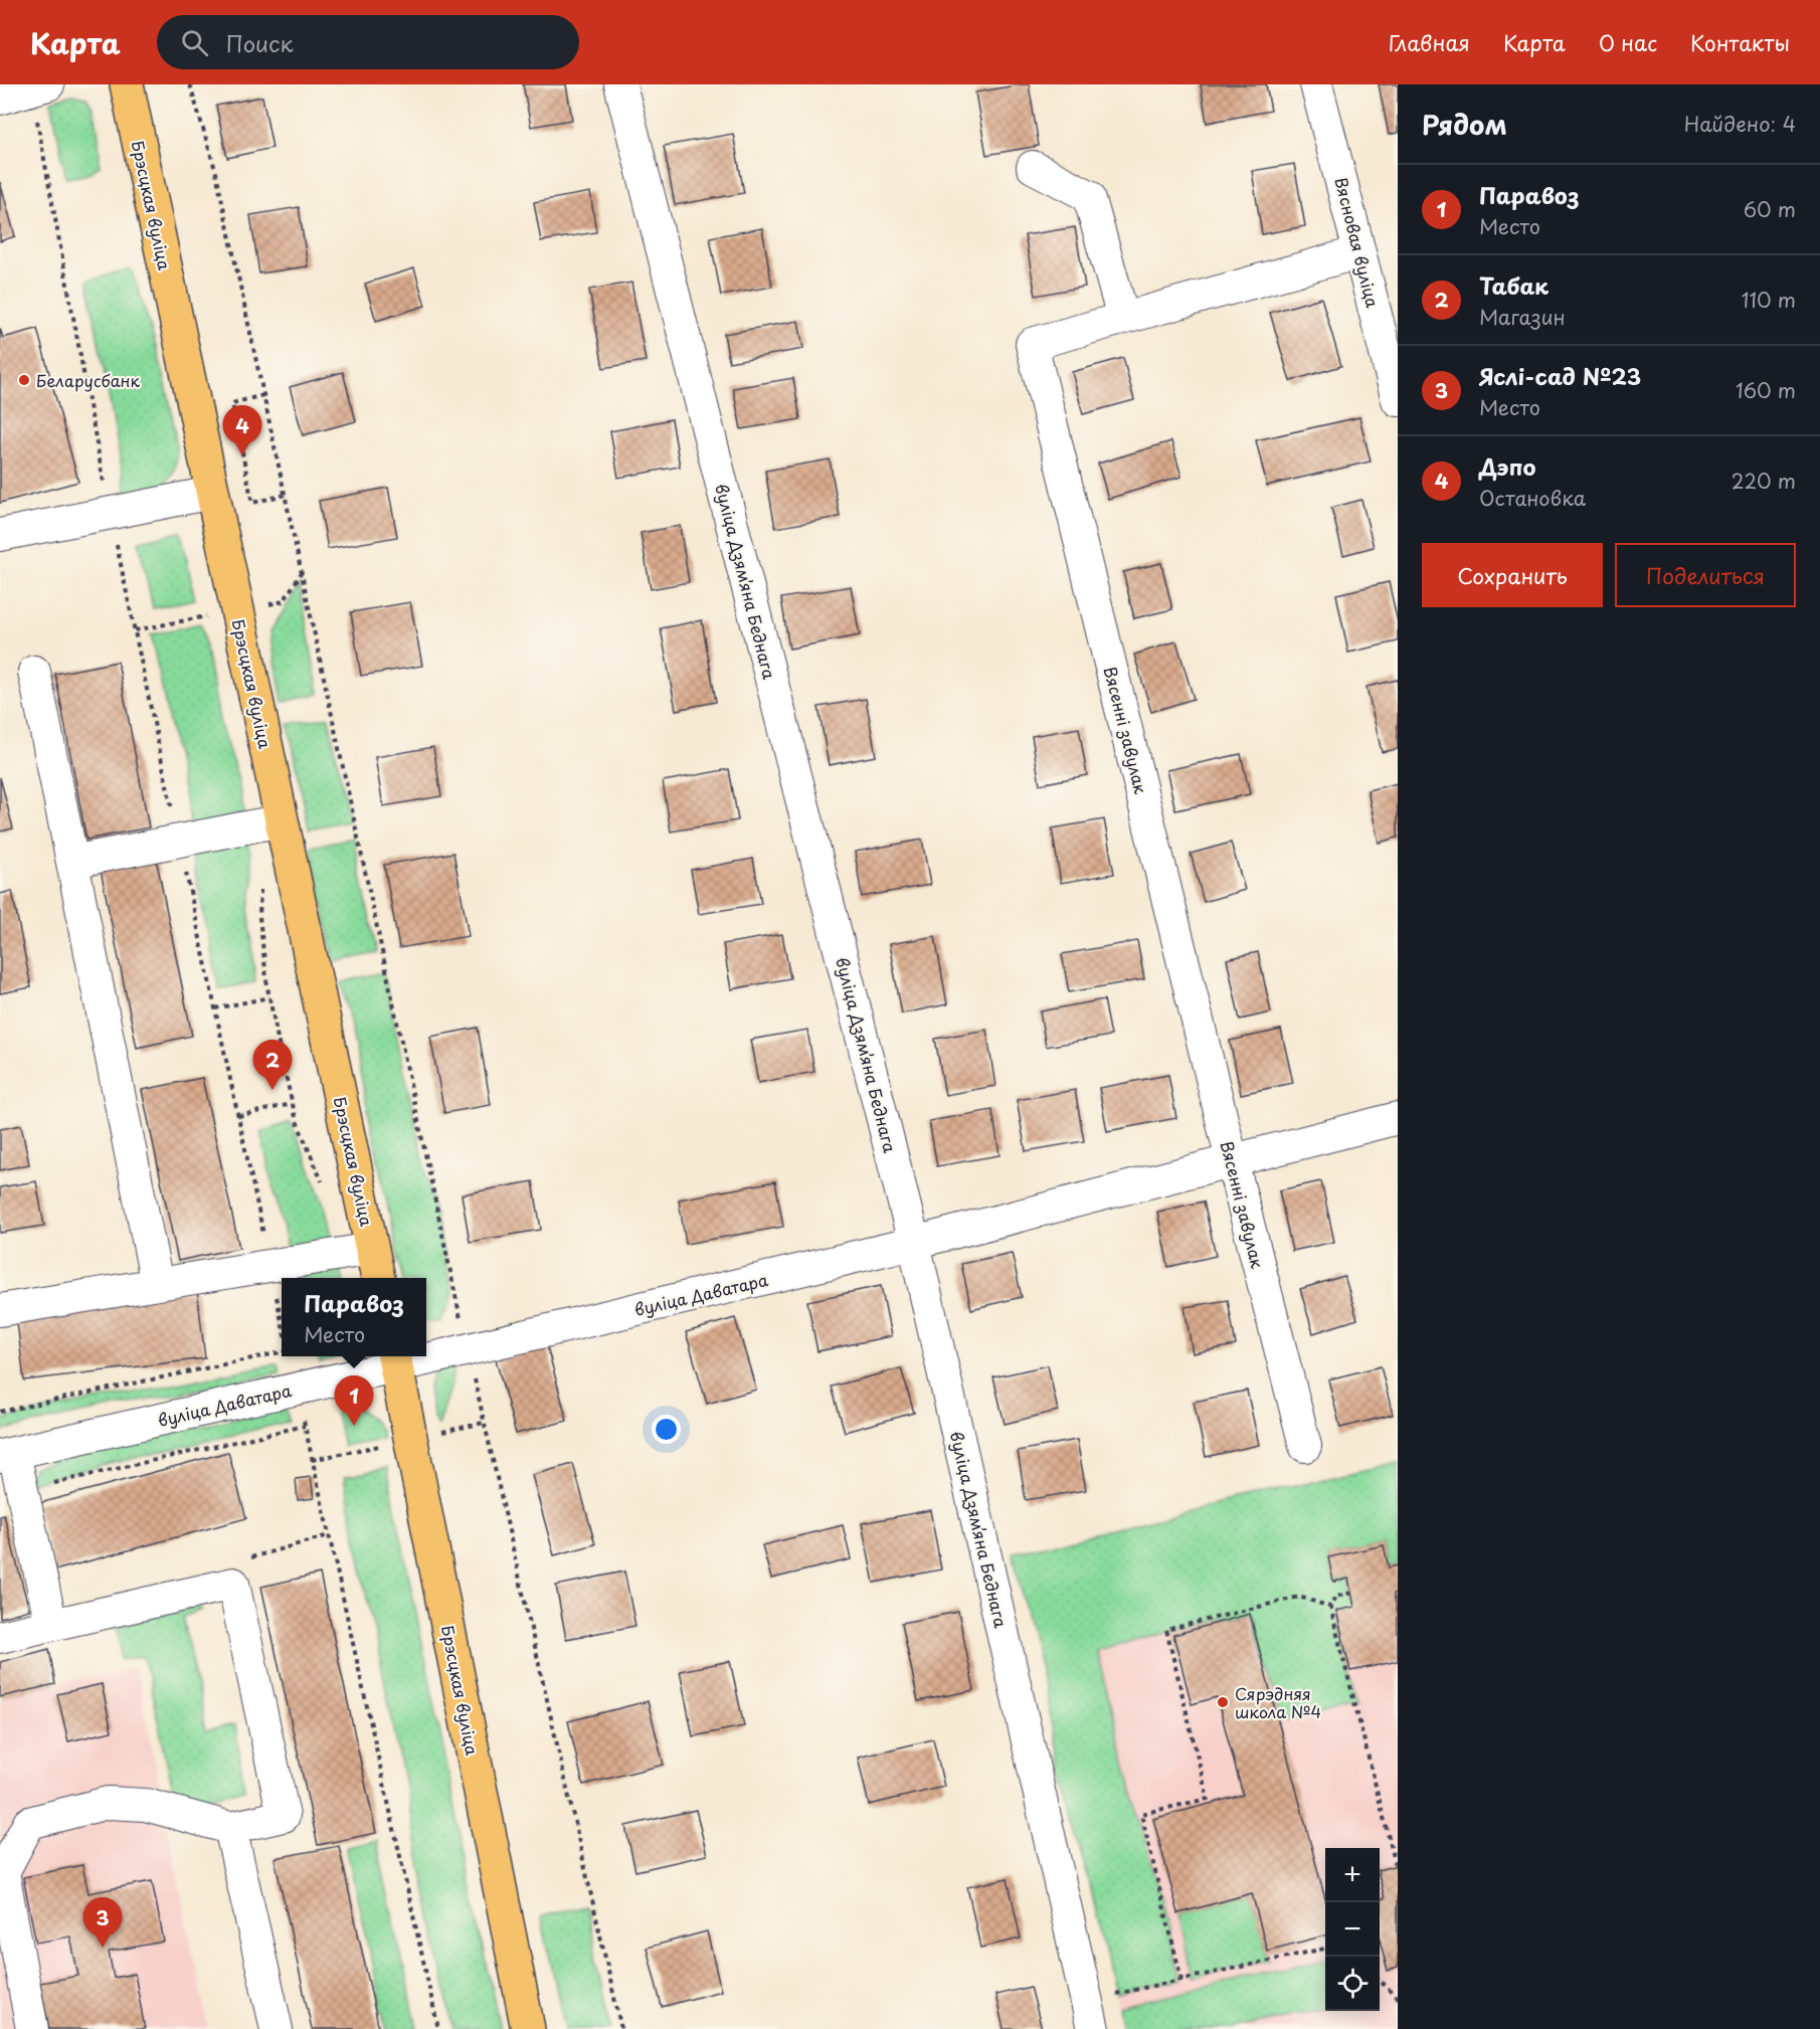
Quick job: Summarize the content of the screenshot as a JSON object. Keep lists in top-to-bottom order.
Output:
{
  "streets": {
    "main road": ["Брэсцкая вуліца"],
    "street": [
      "Вясновая вуліца",
      "вуліца Дзямʼяна Беднага",
      "Вясенні завулак",
      "вуліца Даватара"
    ]
  },
  "crossings": [
    ["Брэсцкая вуліца", "вуліца Даватара"],
    ["Вясновая вуліца", "Вясенні завулак"],
    ["вуліца Дзямʼяна Беднага", "вуліца Даватара"],
    ["Вясенні завулак", "вуліца Даватара"]
  ],
  "places": ["Беларусбанк", "Сярэдняя школа №4"],
  "page": {
    "header": "Карта",
    "search": "Поиск",
    "nav": [
      "Главная",
      "Карта",
      "О нас",
      "Контакты"
    ],
    "heading": ["Рядом", "Найдено: 4"],
    "list": [
      {
        "mark": "1",
        "name": "Паравоз",
        "note": "Место",
        "value": "60 m"
      },
      {
        "mark": "2",
        "name": "Табак",
        "note": "Магазин",
        "value": "110 m"
      },
      {
        "mark": "3",
        "name": "Яслі-сад №23",
        "note": "Место",
        "value": "160 m"
      },
      {
        "mark": "4",
        "name": "Дэпо",
        "note": "Остановка",
        "value": "220 m"
      }
    ],
    "pins": [
      "4",
      "2",
      "1",
      "3"
    ],
    "buttons": ["Сохранить", "Поделиться"],
    "popup": ["Паравоз", "Место"],
    "map_buttons": ["+", "−"]
  }
}
